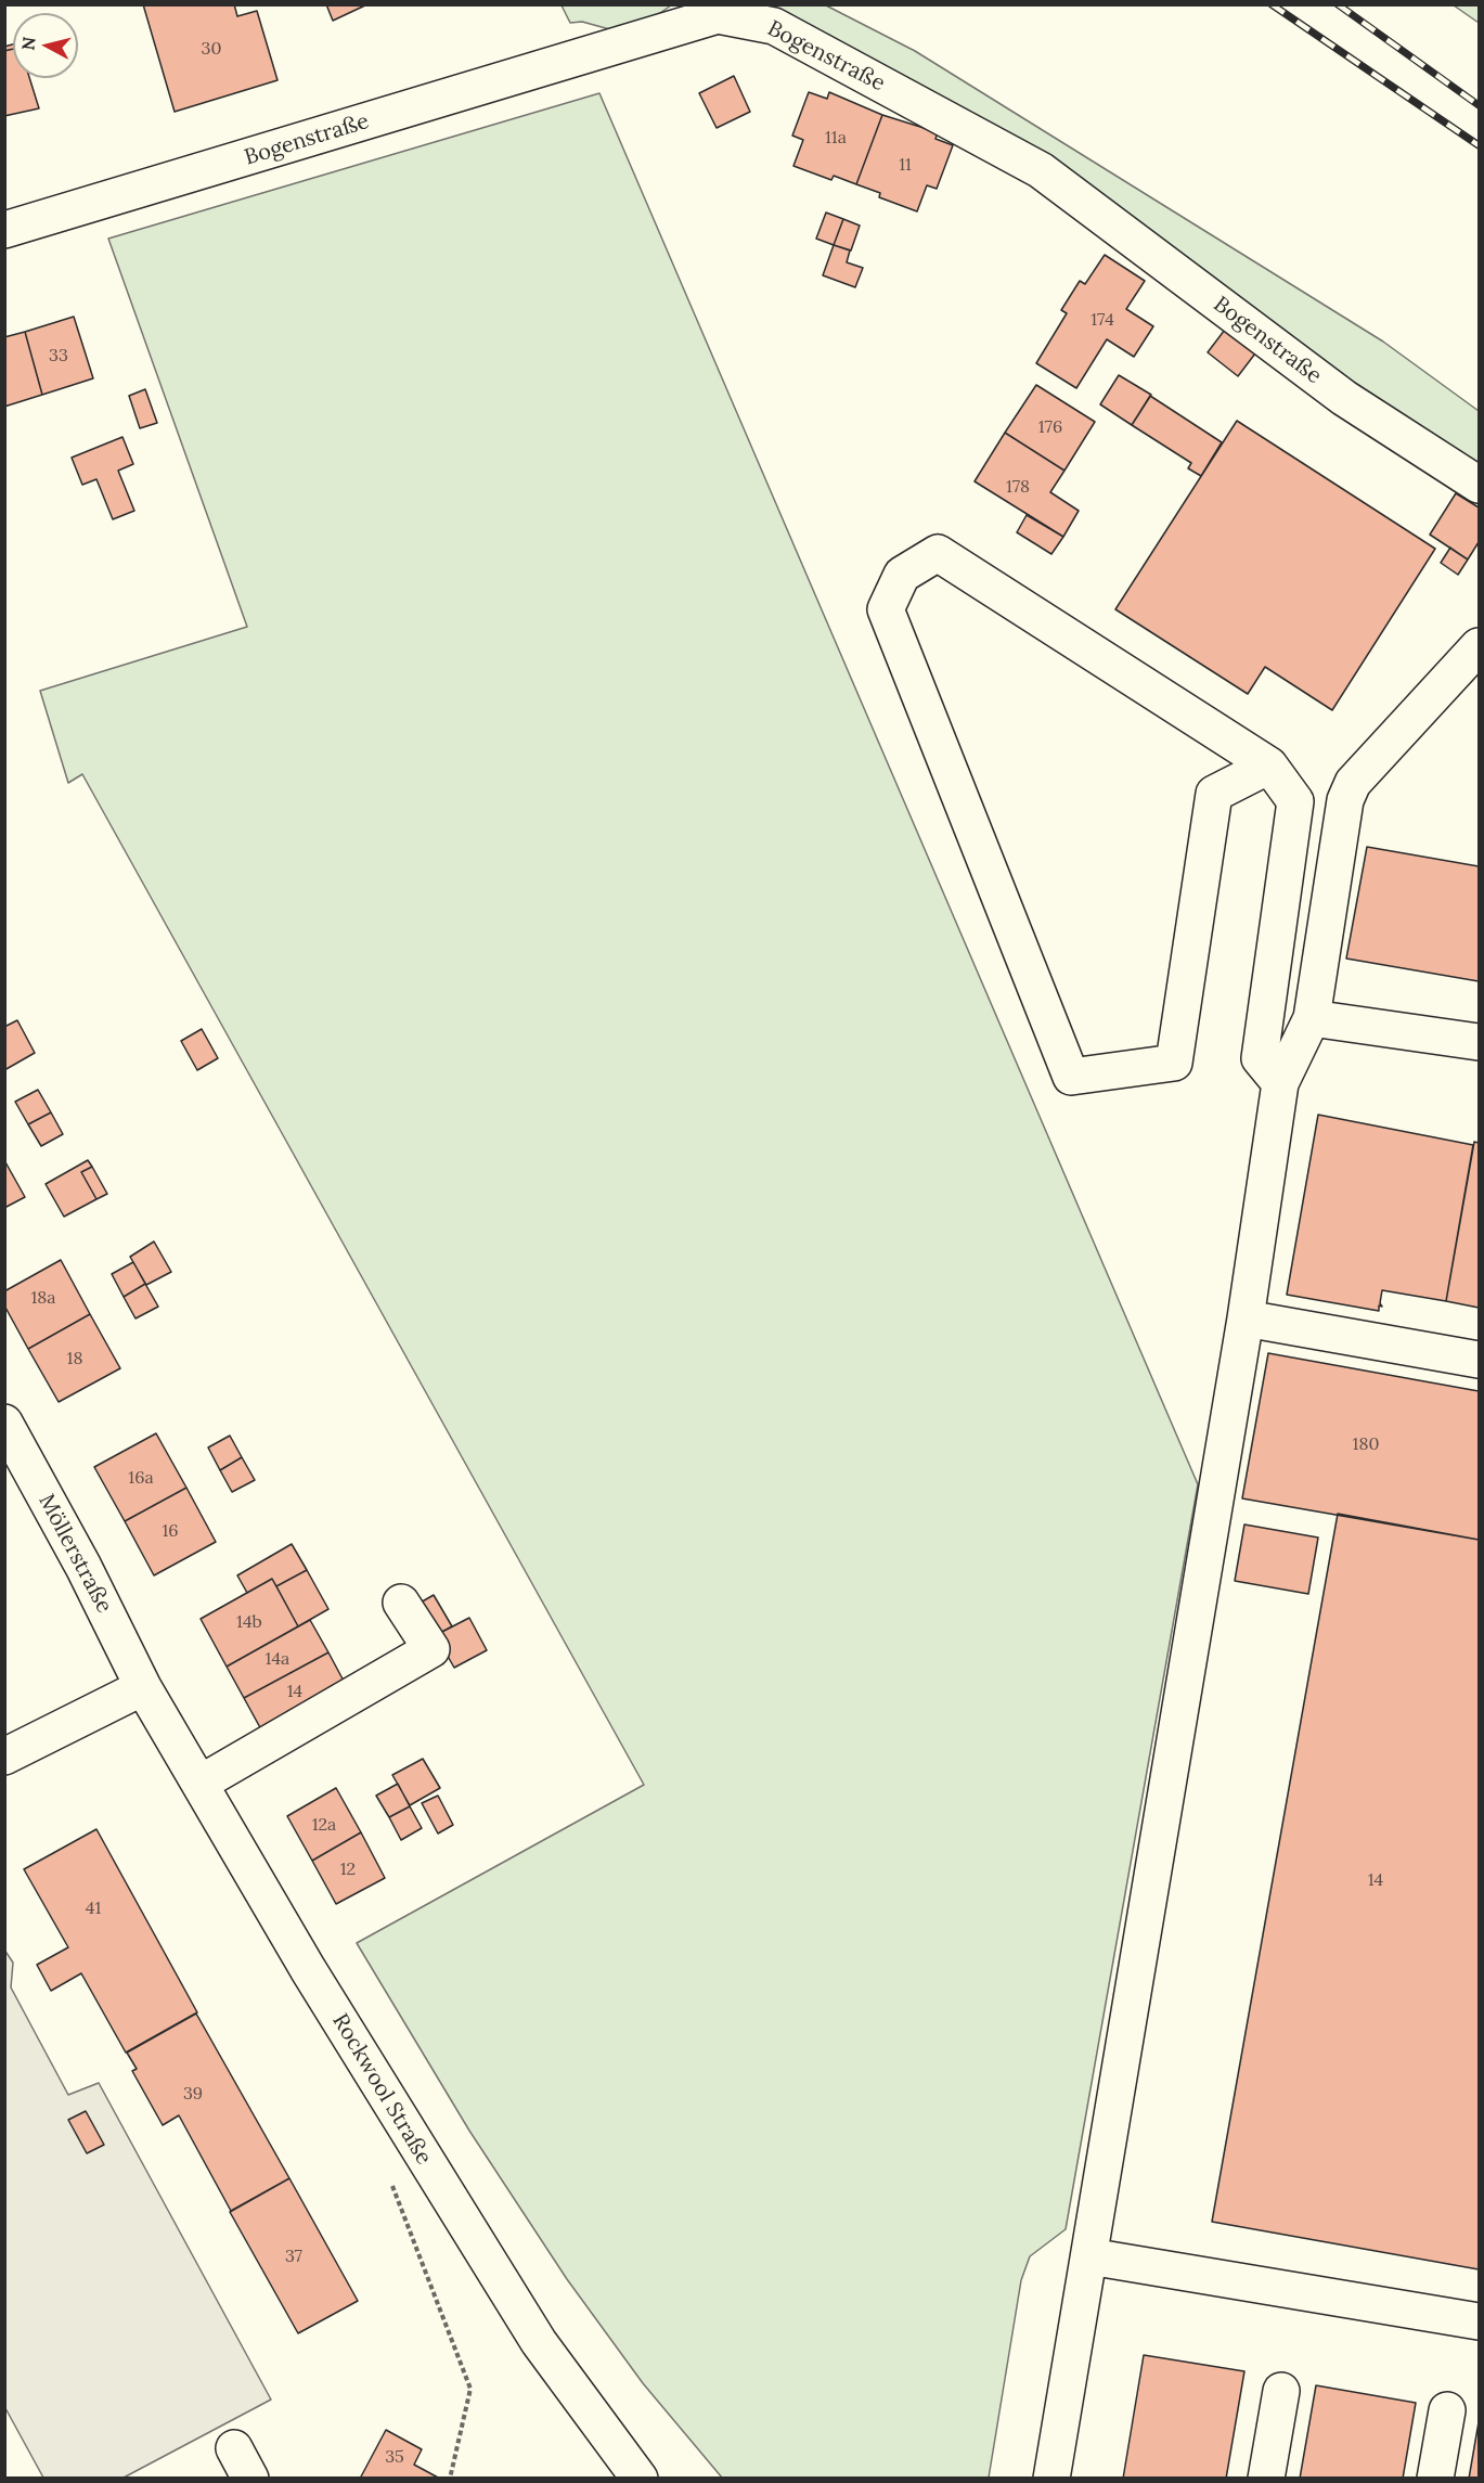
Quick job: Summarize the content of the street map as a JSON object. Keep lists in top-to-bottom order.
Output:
{
  "streets": {
    "street": ["Bogenstraße", "Möllerstraße", "Rockwool Straße"]
  },
  "crossings": [
    ["Möllerstraße", "Rockwool Straße"]
  ],
  "house_numbers": [
    "30",
    "11a",
    "11",
    "174",
    "33",
    "176",
    "178",
    "18a",
    "18",
    "180",
    "16a",
    "16",
    "14b",
    "14a",
    "14",
    "12a",
    "12",
    "14",
    "41",
    "39",
    "37",
    "35"
  ],
  "north": "left"
}
